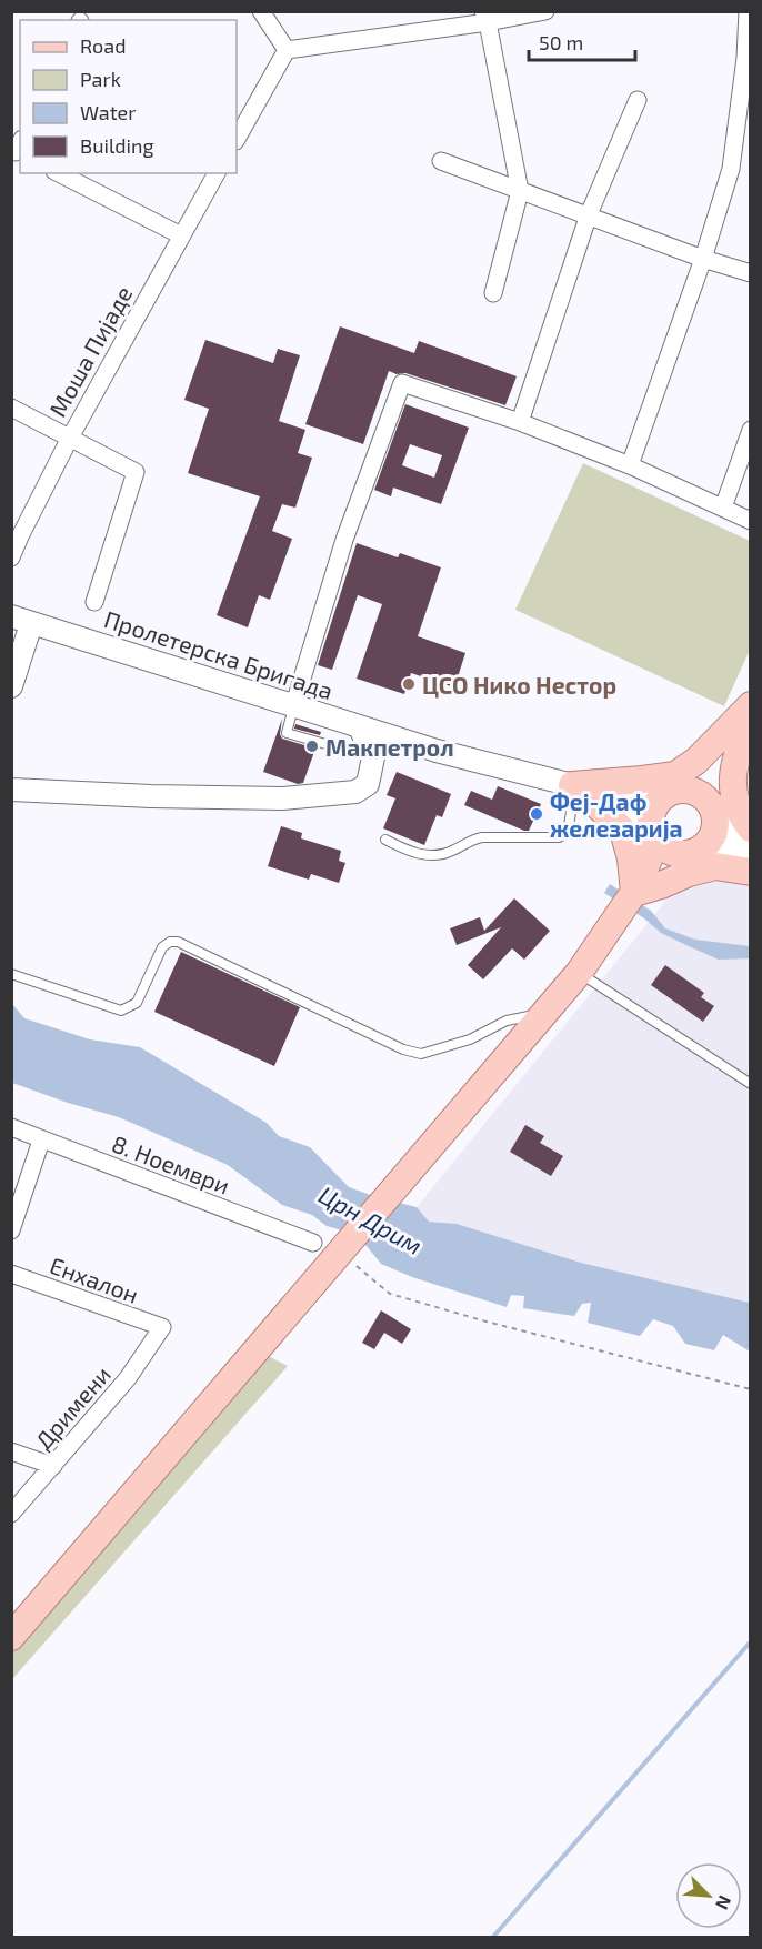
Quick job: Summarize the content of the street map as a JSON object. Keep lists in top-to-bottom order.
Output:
{
  "streets": {
    "street": [
      "Моша Пијаде",
      "Пролетерска Бригада",
      "8. Ноември",
      "Енхалон",
      "Дримени"
    ]
  },
  "crossings": [
    ["Енхалон", "Дримени"]
  ],
  "water": ["Црн Дрим"],
  "places": ["ЦСО Нико Нестор", "Макпетрол", "Феј-Даф железарија"],
  "legend": [
    "Road",
    "Park",
    "Water",
    "Building"
  ],
  "scale_bar": "50 m",
  "north": "bottom right"
}
